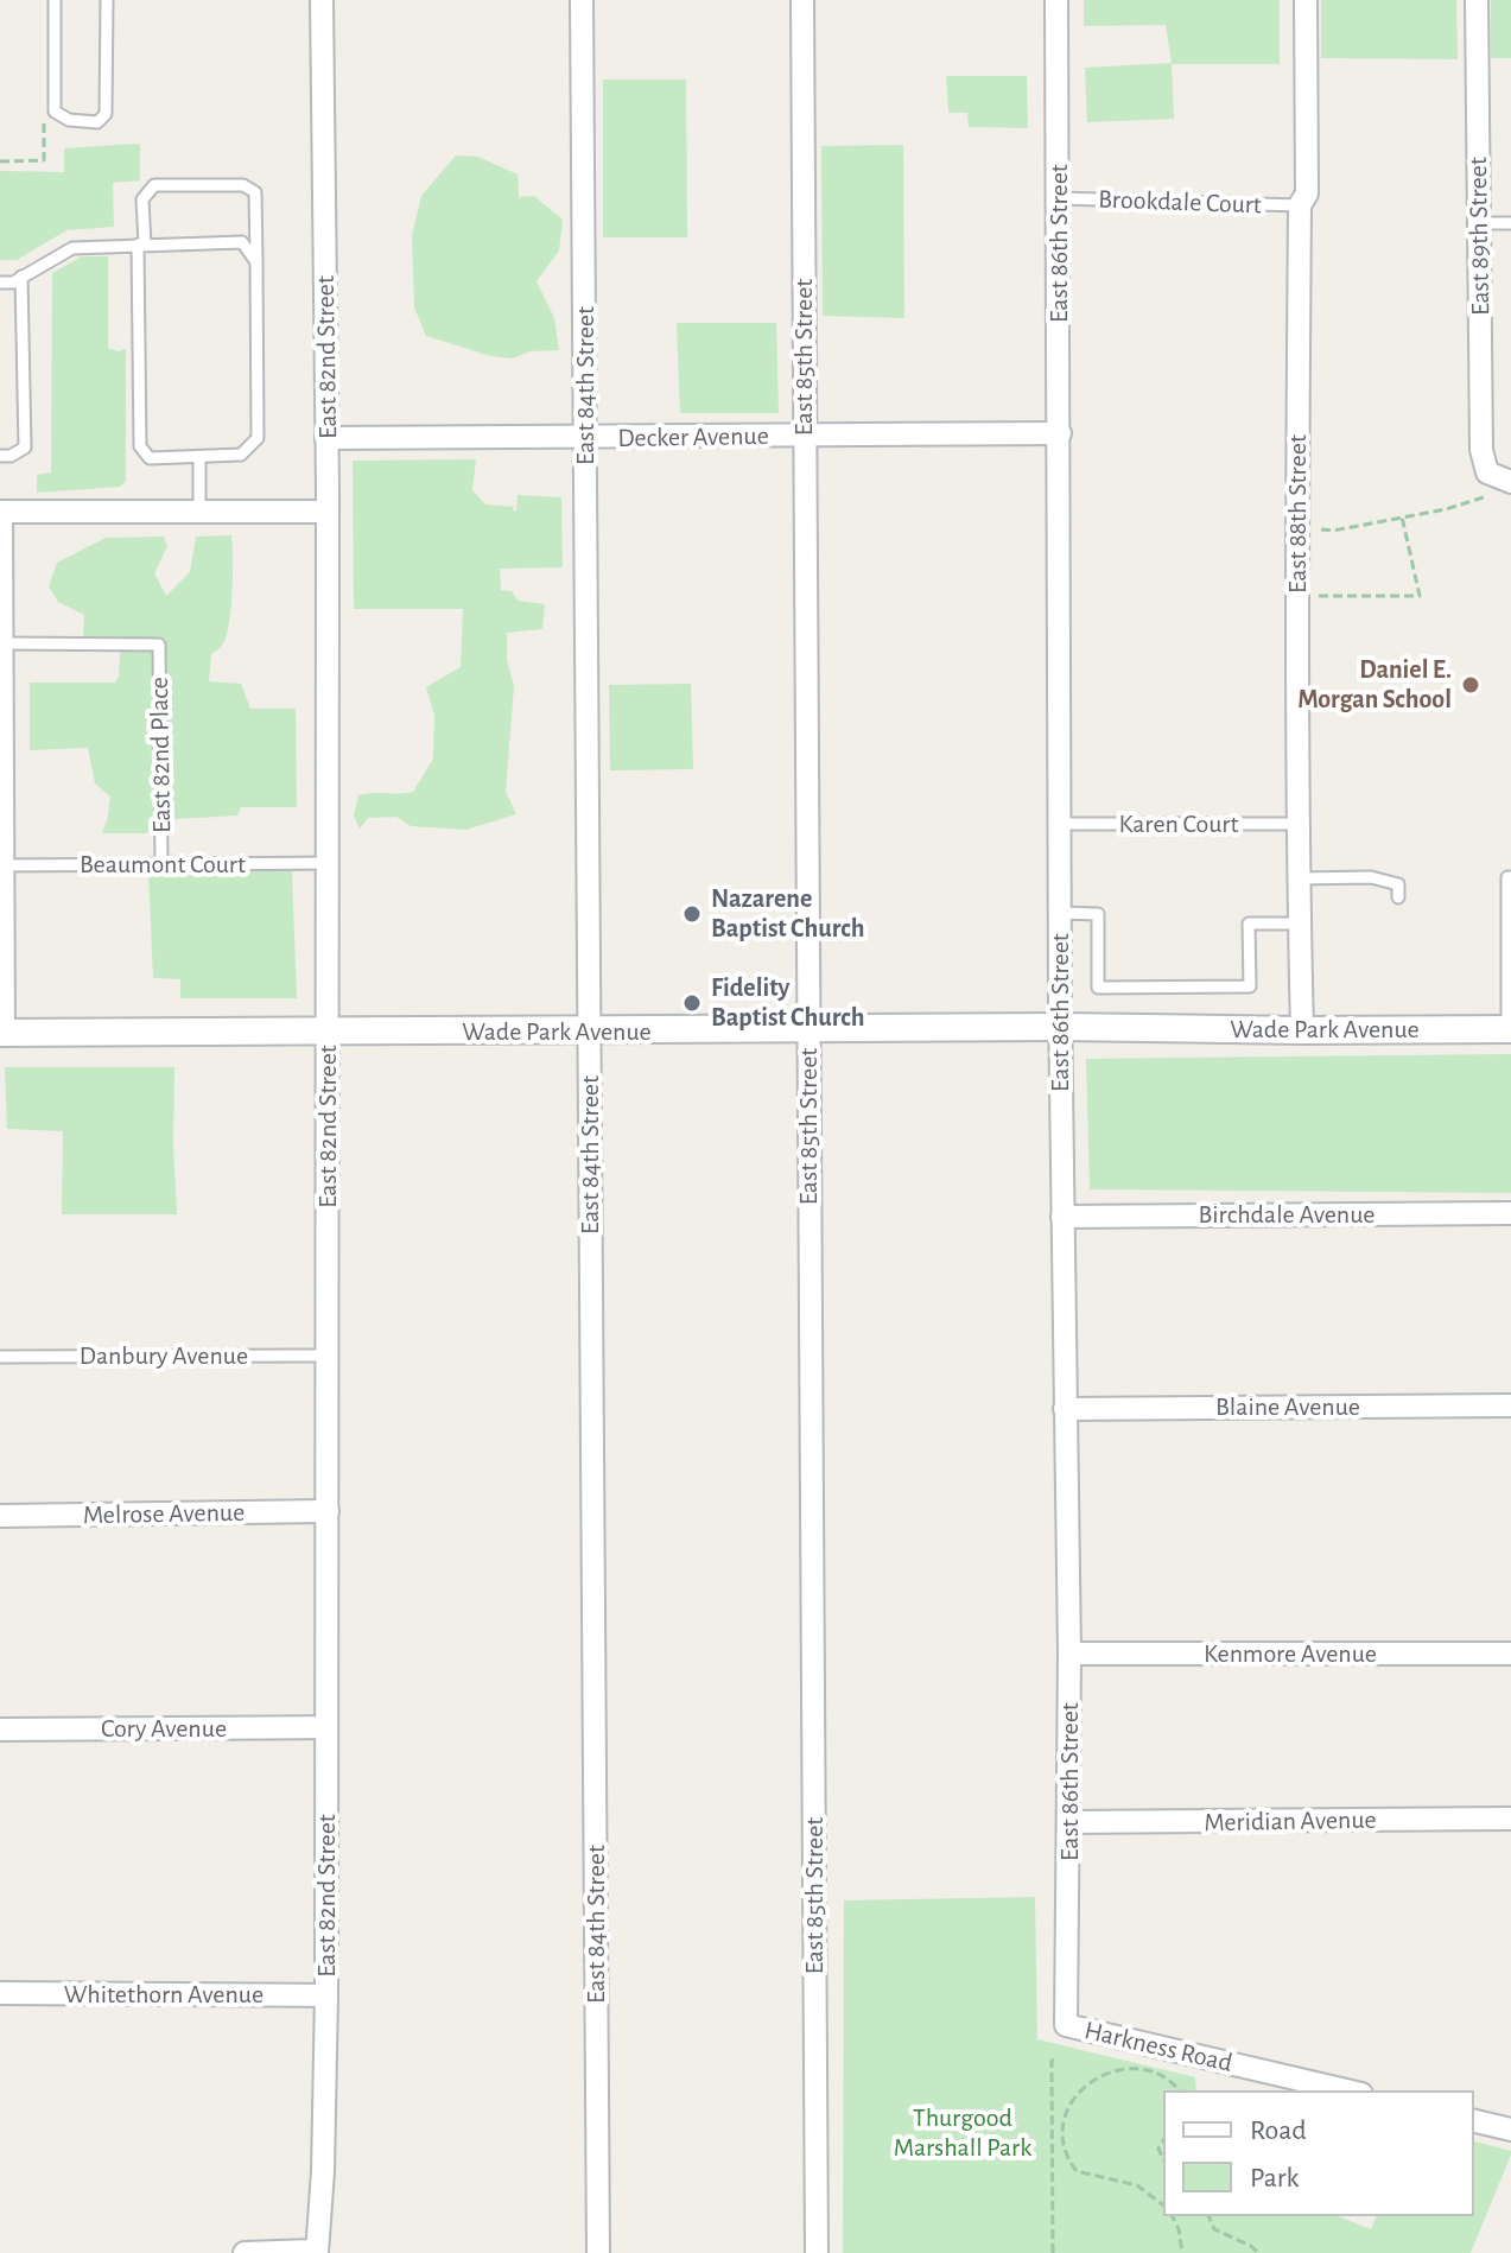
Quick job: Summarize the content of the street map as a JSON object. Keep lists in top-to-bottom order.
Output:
{
  "streets": {
    "street": [
      "East 89th Street",
      "East 86th Street",
      "East 82nd Street",
      "East 85th Street",
      "East 84th Street",
      "Decker Avenue",
      "East 88th Street",
      "Wade Park Avenue",
      "Birchdale Avenue",
      "Blaine Avenue",
      "Melrose Avenue",
      "Kenmore Avenue",
      "Cory Avenue",
      "Meridian Avenue",
      "Whitethorn Avenue",
      "Harkness Road"
    ],
    "lane": [
      "Brookdale Court",
      "East 82nd Place",
      "Karen Court",
      "Beaumont Court",
      "Danbury Avenue"
    ]
  },
  "crossings": [
    ["Brookdale Court", "East 86th Street"],
    ["Brookdale Court", "East 88th Street"],
    ["East 86th Street", "Decker Avenue"],
    ["East 86th Street", "Karen Court"],
    ["East 86th Street", "Wade Park Avenue"],
    ["East 86th Street", "Birchdale Avenue"],
    ["East 86th Street", "Blaine Avenue"],
    ["East 86th Street", "Kenmore Avenue"],
    ["East 86th Street", "Meridian Avenue"],
    ["East 86th Street", "Harkness Road"],
    ["East 82nd Street", "Decker Avenue"],
    ["East 82nd Street", "Beaumont Court"],
    ["East 82nd Street", "Wade Park Avenue"],
    ["East 82nd Street", "Danbury Avenue"],
    ["East 82nd Street", "Melrose Avenue"],
    ["East 82nd Street", "Cory Avenue"],
    ["East 82nd Street", "Whitethorn Avenue"],
    ["East 85th Street", "Decker Avenue"],
    ["East 85th Street", "Wade Park Avenue"],
    ["East 84th Street", "Decker Avenue"],
    ["East 84th Street", "Wade Park Avenue"],
    ["East 88th Street", "Karen Court"],
    ["East 88th Street", "Wade Park Avenue"],
    ["East 82nd Place", "Beaumont Court"]
  ],
  "parks": ["Thurgood Marshall Park"],
  "places": ["Daniel E. Morgan School", "Nazarene Baptist Church", "Fidelity Baptist Church"],
  "legend": ["Road", "Park"]
}
